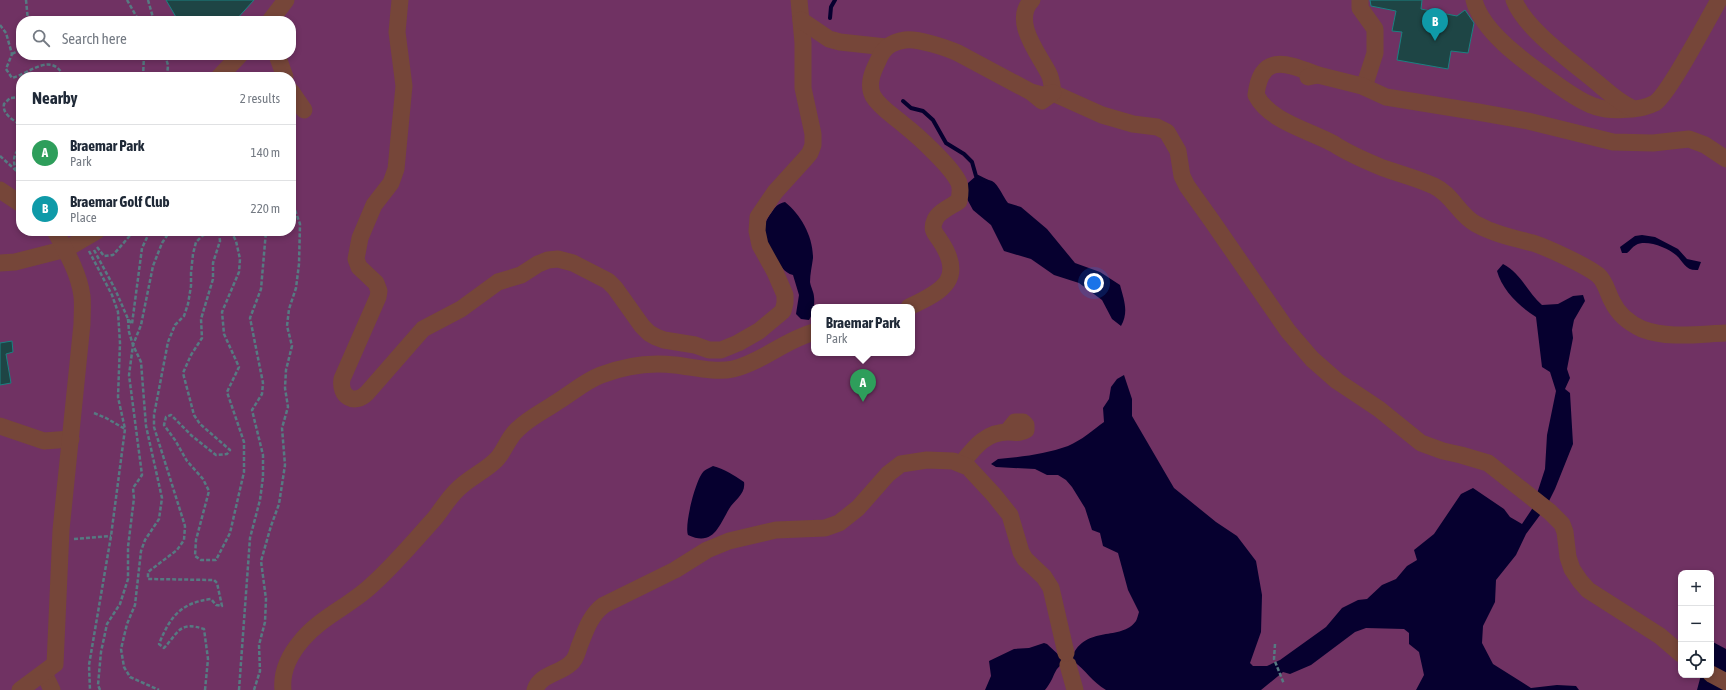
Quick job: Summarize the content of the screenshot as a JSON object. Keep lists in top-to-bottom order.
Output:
{
  "page": {
    "pins": ["B", "A"],
    "search": "Search here",
    "heading": ["Nearby", "2 results"],
    "list": [
      {
        "mark": "A",
        "name": "Braemar Park",
        "note": "Park",
        "value": "140 m"
      },
      {
        "mark": "B",
        "name": "Braemar Golf Club",
        "note": "Place",
        "value": "220 m"
      }
    ],
    "popup": ["Braemar Park", "Park"],
    "map_buttons": ["+", "−"]
  }
}
